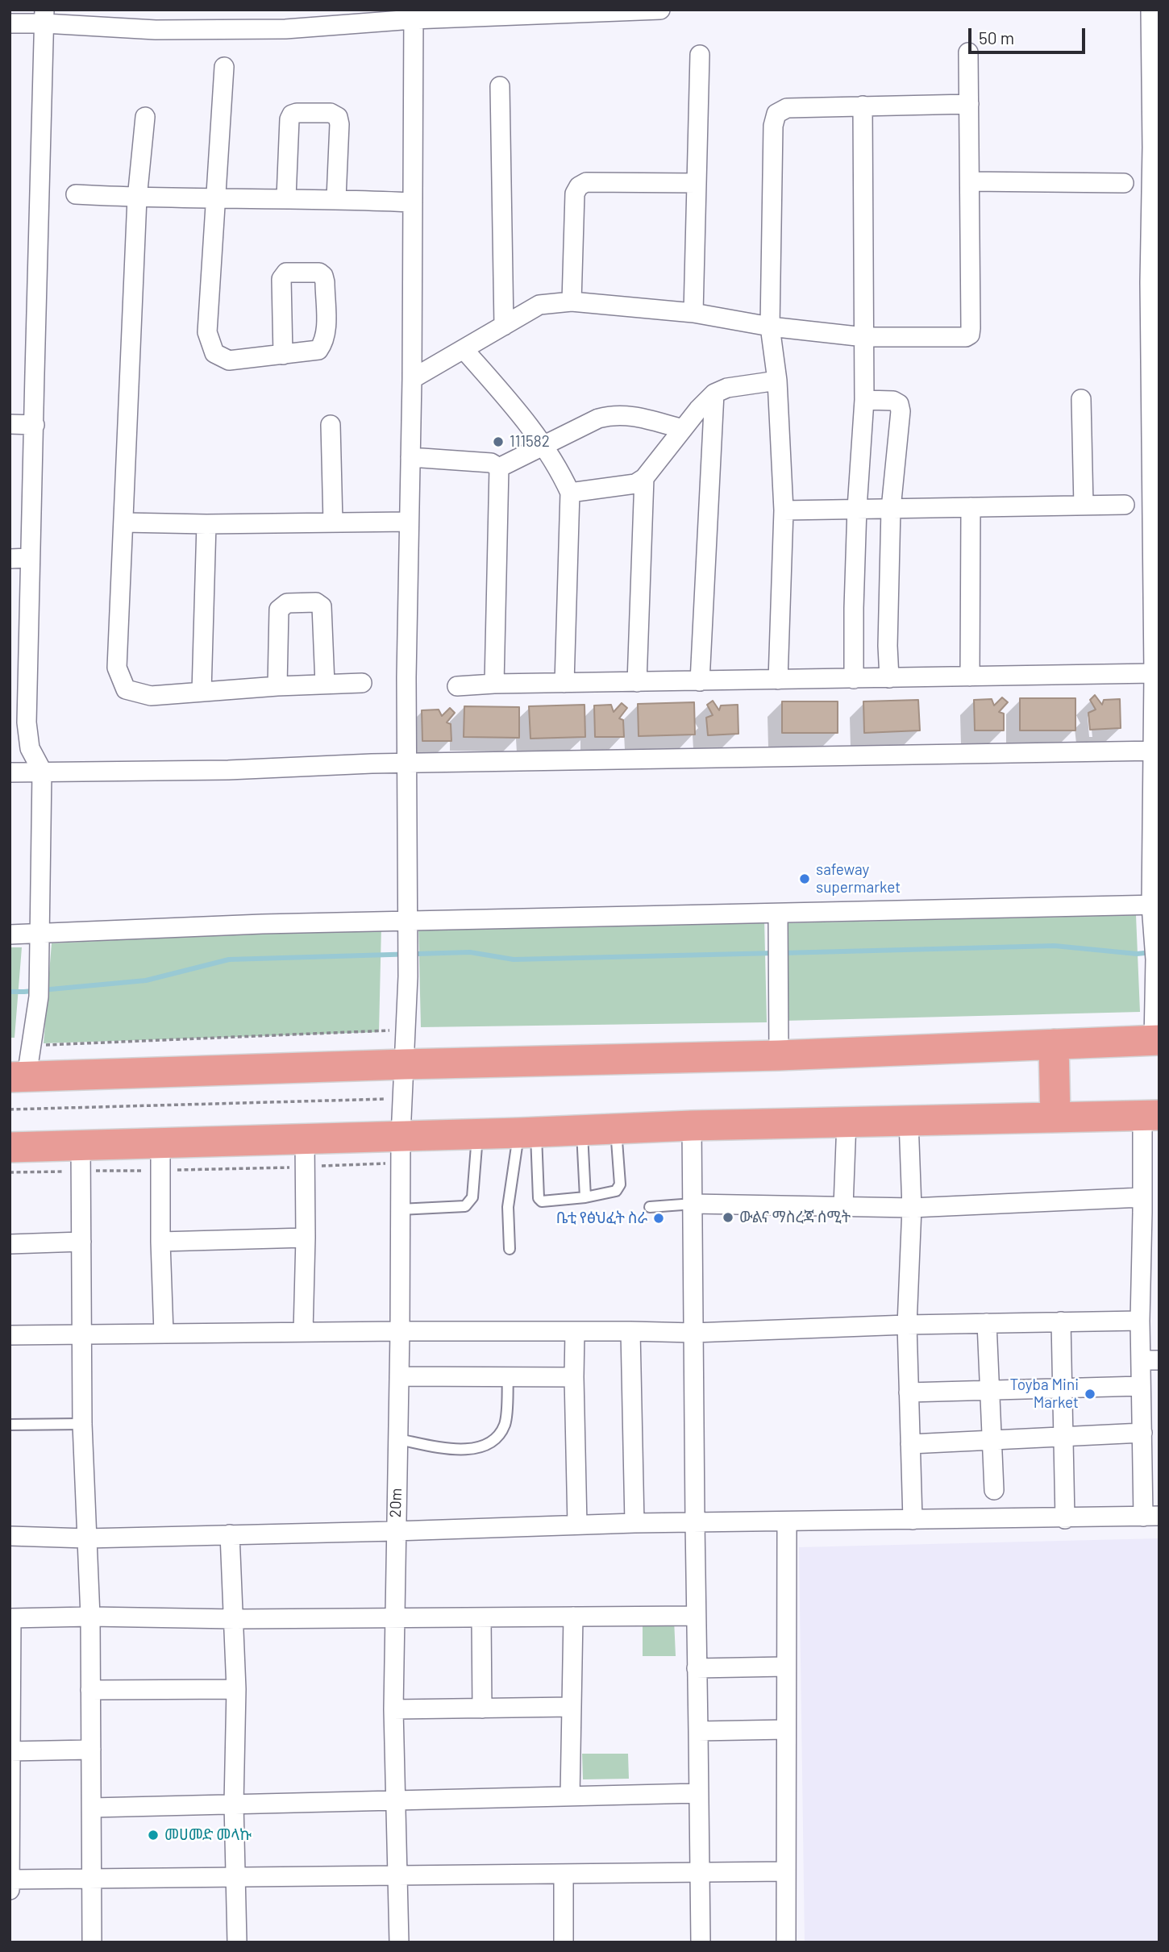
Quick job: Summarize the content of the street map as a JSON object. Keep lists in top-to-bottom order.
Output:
{
  "streets": {
    "street": ["20m"]
  },
  "places": [
    "111582",
    "safeway supermarket",
    "ውልና ማስረጃ ሰሚት",
    "ቤቲ የፅህፈት ስራ",
    "Toyba Mini Market",
    "መሀመድ መላኩ"
  ],
  "scale_bar": "50 m"
}
